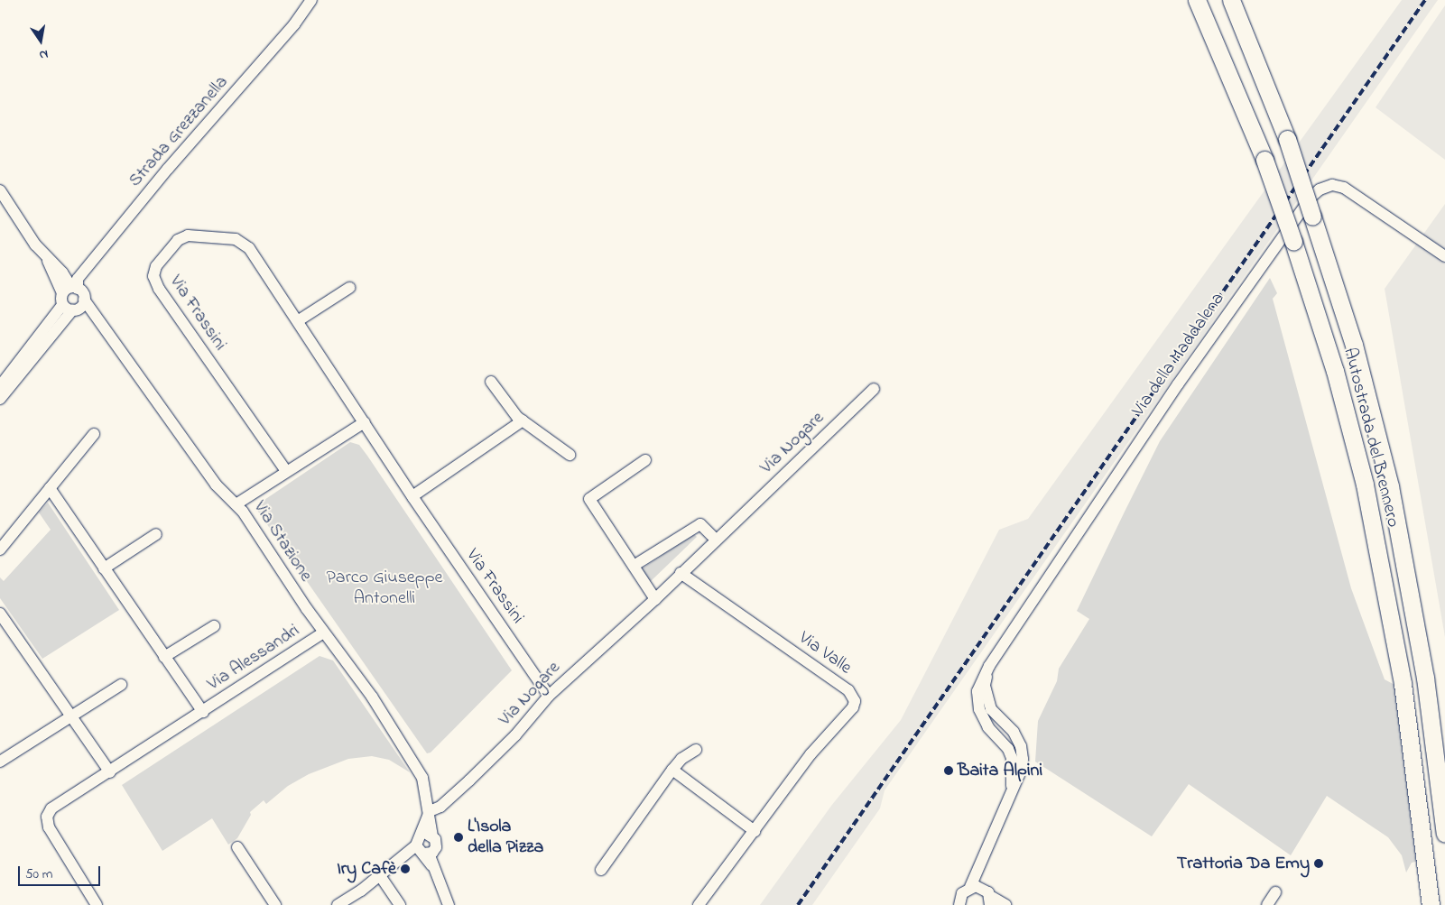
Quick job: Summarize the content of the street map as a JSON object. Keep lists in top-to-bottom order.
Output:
{
  "streets": {
    "highway": ["Autostrada del Brennero"],
    "street": [
      "Strada Grezzanella",
      "Via Frassini",
      "Via della Maddalena",
      "Via Nogare",
      "Via Stazione",
      "Via Valle",
      "Via Alessandri"
    ]
  },
  "crossings": [
    ["Strada Grezzanella", "Via Stazione"],
    ["Via Frassini", "Via Nogare"],
    ["Via Nogare", "Via Stazione"],
    ["Via Nogare", "Via Valle"],
    ["Via Stazione", "Via Alessandri"]
  ],
  "parks": ["Parco Giuseppe Antonelli"],
  "places": [
    "Baita Alpini",
    "L'Isola della Pizza",
    "Trattoria Da Emy",
    "Iry Cafè"
  ],
  "scale_bar": "50 m",
  "north": "bottom"
}
